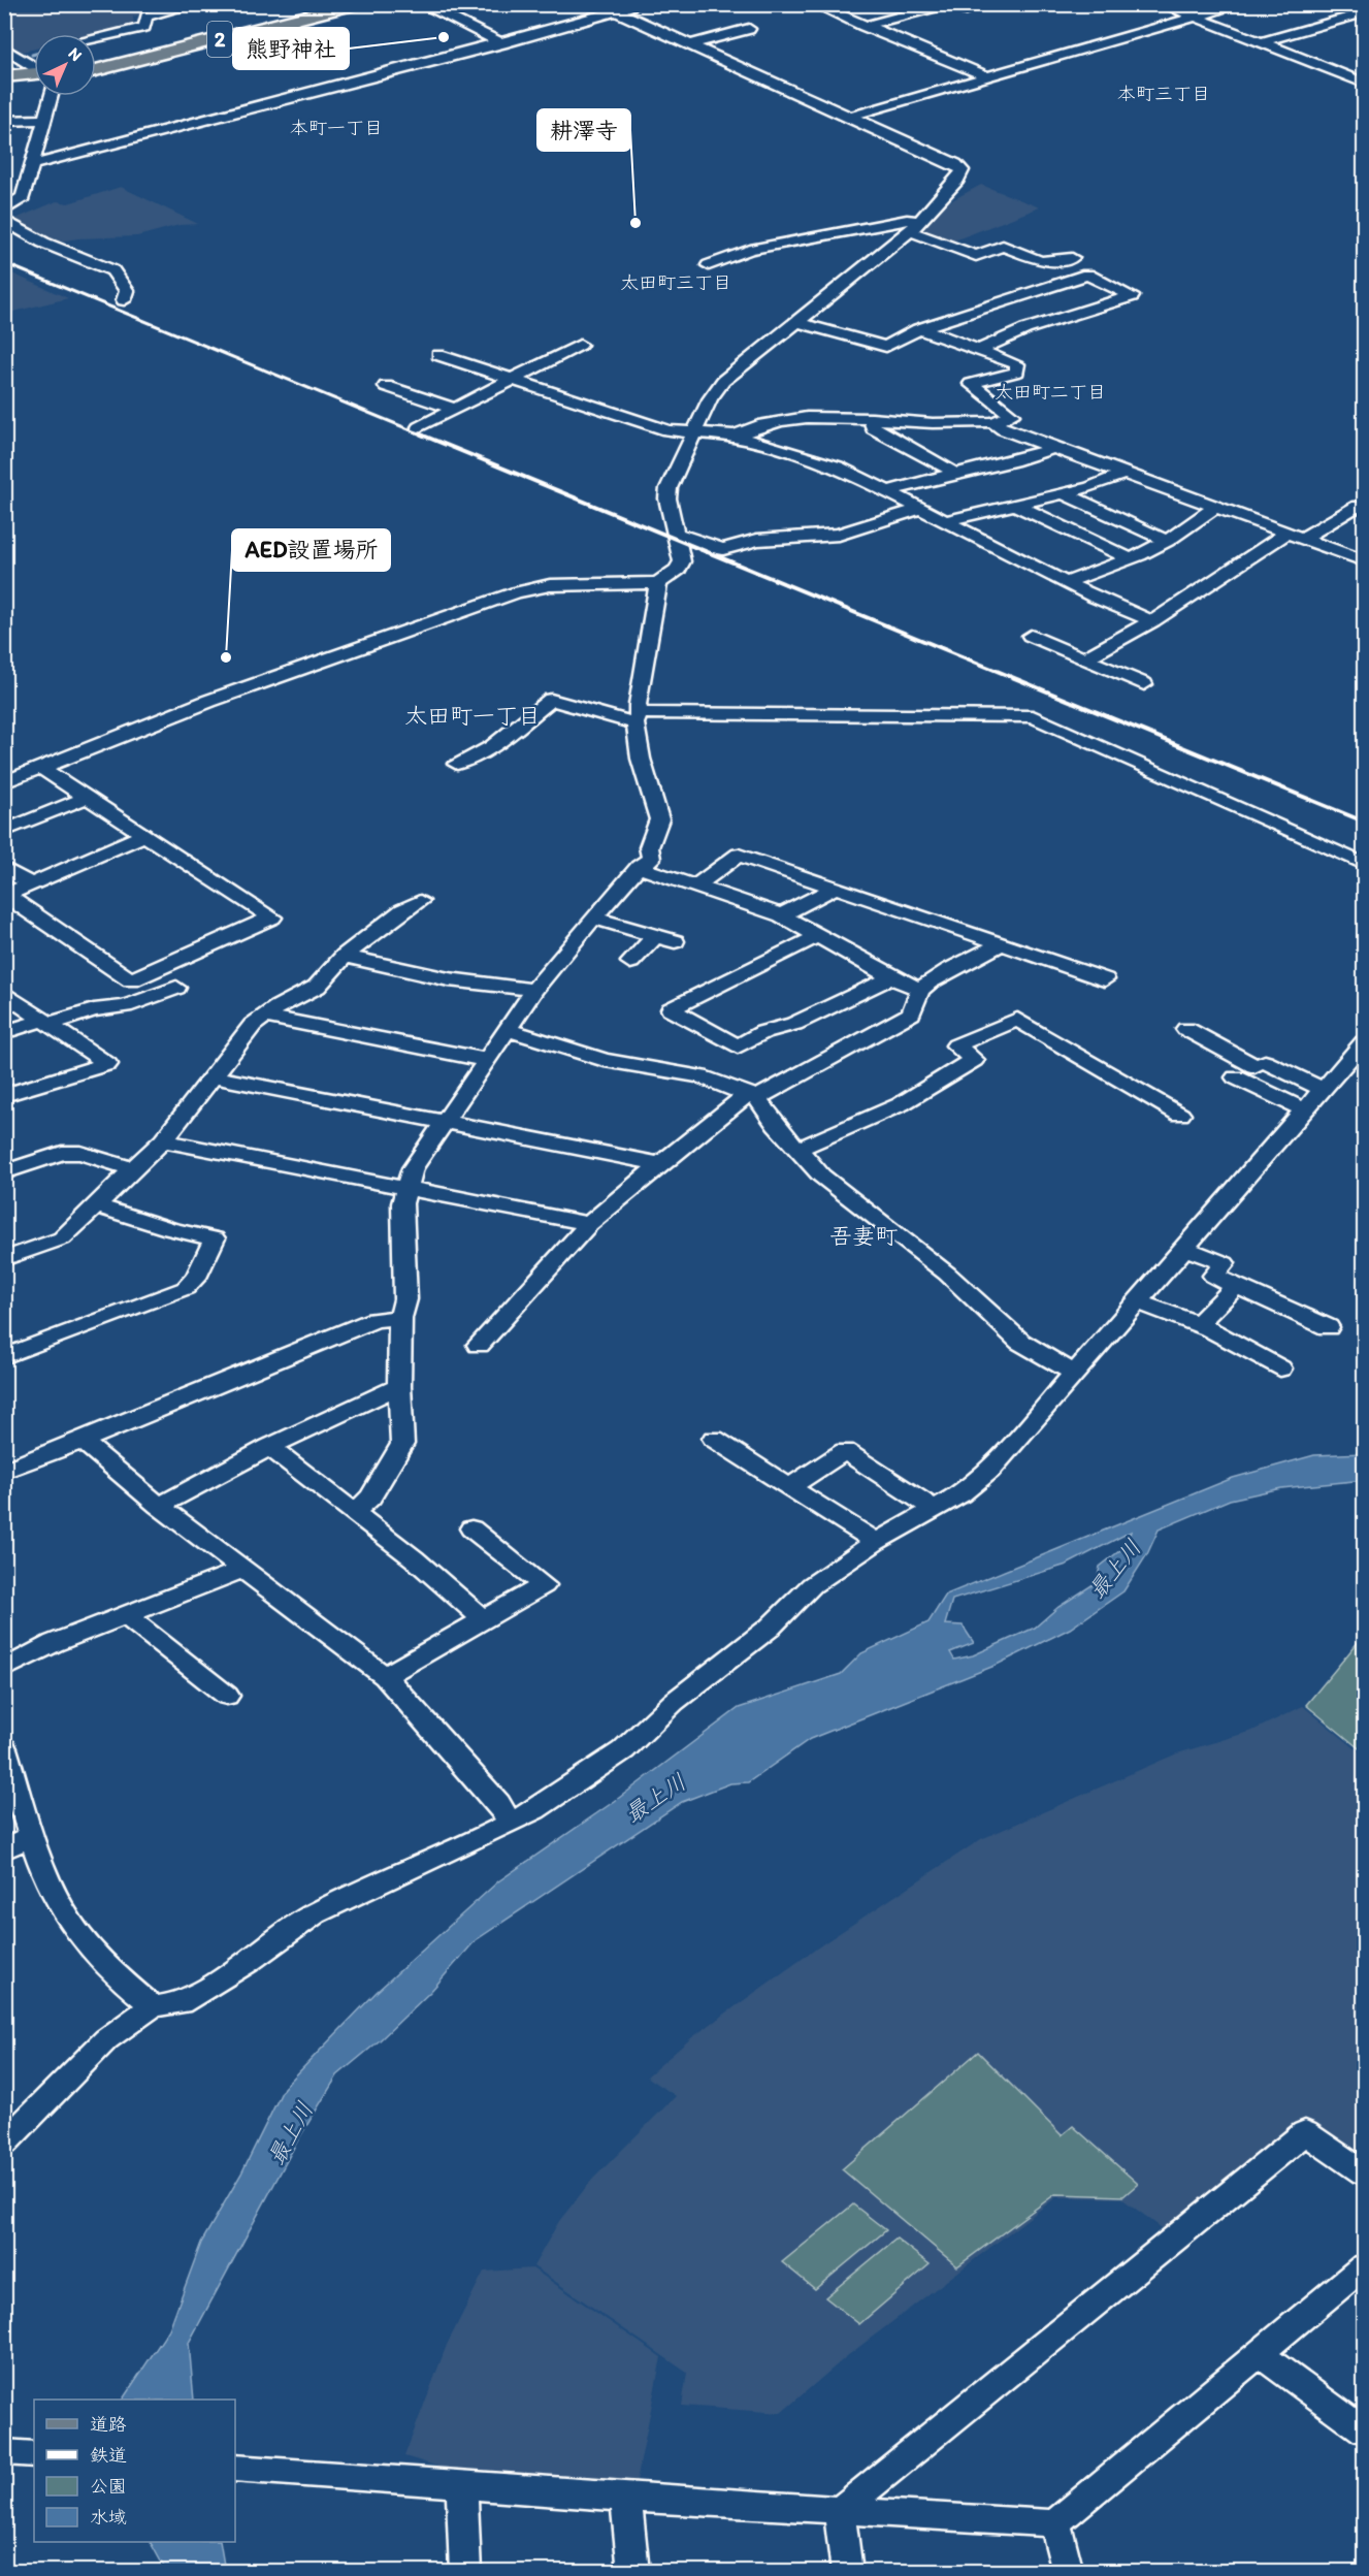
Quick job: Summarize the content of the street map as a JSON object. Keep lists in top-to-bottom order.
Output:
{
  "streets": {
    "main road": ["2"]
  },
  "districts": [
    "本町三丁目",
    "本町一丁目",
    "太田町三丁目",
    "太田町二丁目",
    "太田町一丁目",
    "吾妻町"
  ],
  "water": ["最上川"],
  "places": ["熊野神社", "耕澤寺", "AED設置場所"],
  "legend": [
    "道路",
    "鉄道",
    "公園",
    "水域"
  ],
  "north": "top right"
}
